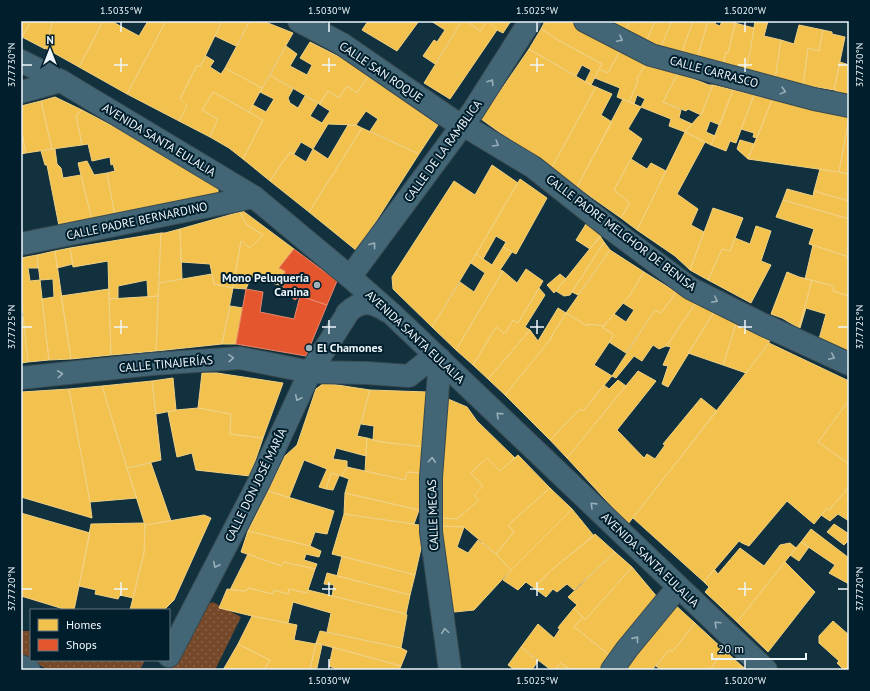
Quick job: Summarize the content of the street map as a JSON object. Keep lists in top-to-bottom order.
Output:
{
  "streets": {
    "street": [
      "CALLE SAN ROQUE",
      "CALLE CARRASCO",
      "AVENIDA SANTA EULALIA",
      "CALLE DE LA RAMBLICA",
      "CALLE PADRE BERNARDINO",
      "CALLE PADRE MELCHOR DE BENISA",
      "CALLE TINAJERÍAS",
      "CALLE DON JOSÉ MARÍA",
      "CALLE MECAS"
    ]
  },
  "crossings": [
    ["CALLE SAN ROQUE", "CALLE DE LA RAMBLICA"],
    ["CALLE SAN ROQUE", "CALLE PADRE MELCHOR DE BENISA"],
    ["AVENIDA SANTA EULALIA", "CALLE DE LA RAMBLICA"],
    ["AVENIDA SANTA EULALIA", "CALLE PADRE BERNARDINO"],
    ["AVENIDA SANTA EULALIA", "CALLE TINAJERÍAS"],
    ["AVENIDA SANTA EULALIA", "CALLE MECAS"],
    ["CALLE DE LA RAMBLICA", "CALLE PADRE MELCHOR DE BENISA"],
    ["CALLE TINAJERÍAS", "CALLE DON JOSÉ MARÍA"],
    ["CALLE TINAJERÍAS", "CALLE MECAS"]
  ],
  "one_way": [
    "CALLE CARRASCO",
    "AVENIDA SANTA EULALIA",
    "CALLE DE LA RAMBLICA",
    "CALLE PADRE MELCHOR DE BENISA",
    "CALLE TINAJERÍAS",
    "CALLE DON JOSÉ MARÍA",
    "CALLE MECAS"
  ],
  "places": ["Mono Peluquería Canina", "El Chamones"],
  "legend": ["Homes", "Shops"],
  "scale_bar": "20 m",
  "north": "top",
  "coordinates": [
    "1.5035°W",
    "1.5030°W",
    "1.5025°W",
    "1.5020°W",
    "37.7730°N",
    "37.7725°N",
    "37.7720°N"
  ]
}
